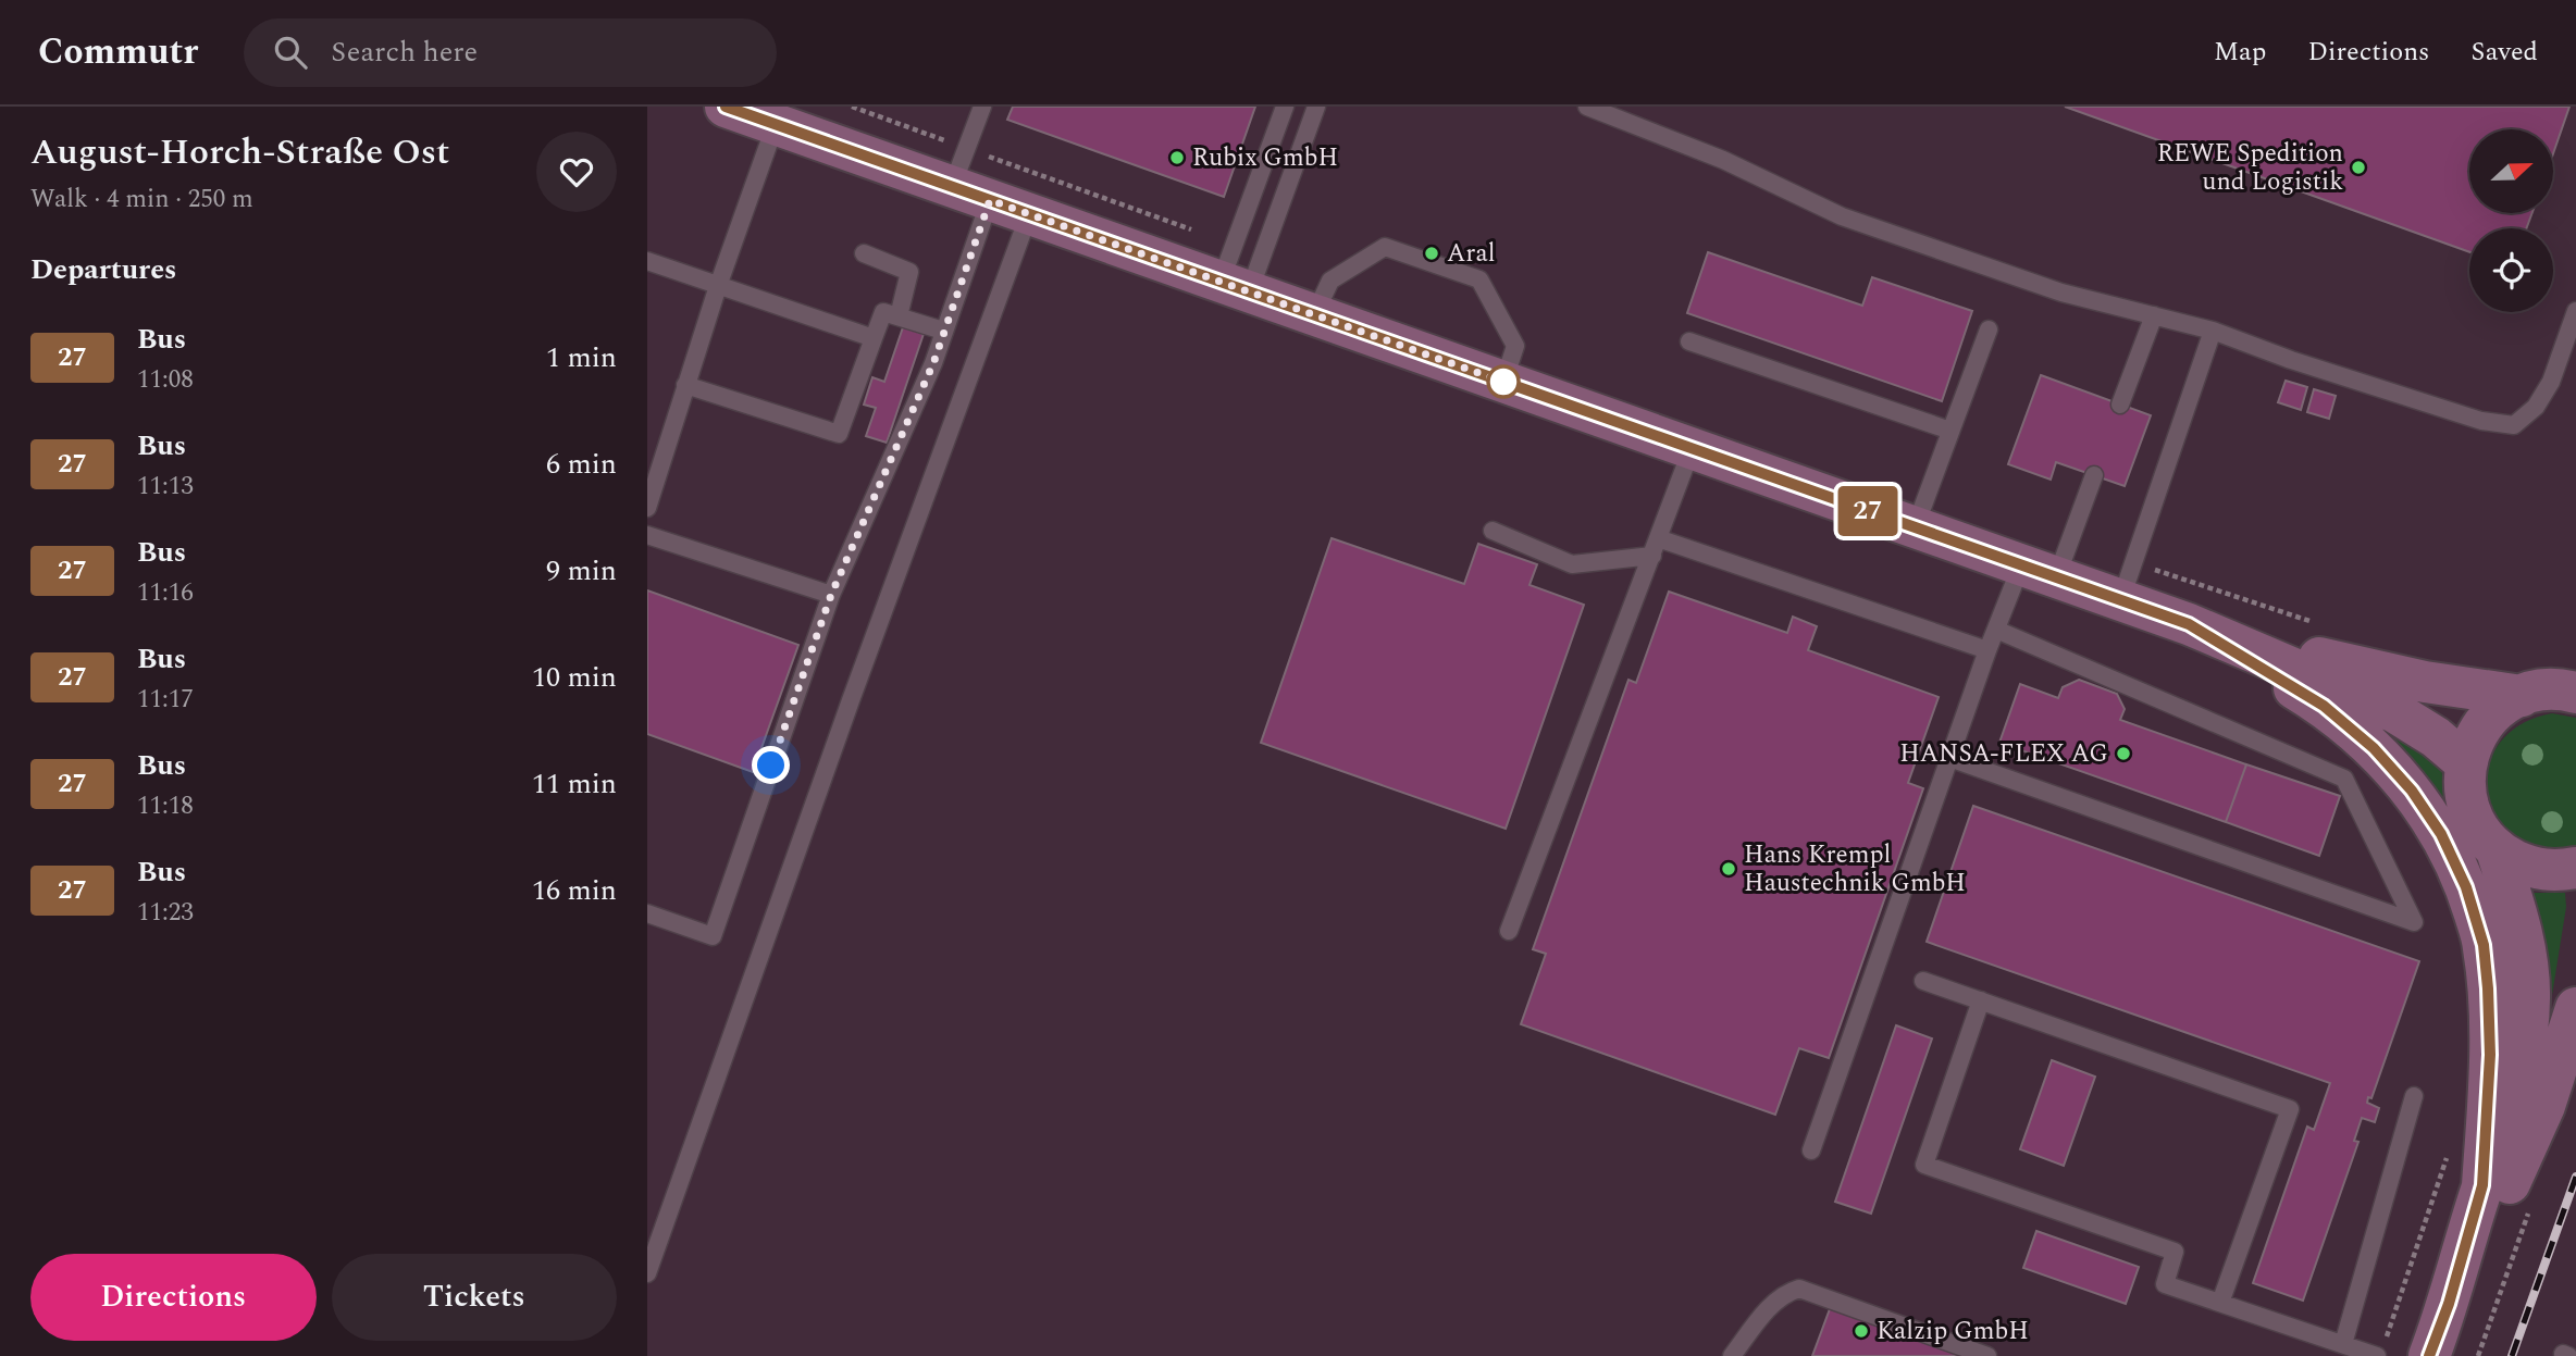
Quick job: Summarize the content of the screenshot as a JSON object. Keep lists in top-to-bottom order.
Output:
{
  "places": [
    "Rubix GmbH",
    "REWE Spedition und Logistik",
    "Aral",
    "HANSA-FLEX AG",
    "Hans Krempl Haustechnik GmbH",
    "Kalzip GmbH"
  ],
  "lines": ["bus line 27"],
  "north": "right",
  "page": {
    "header": "Commutr",
    "search": "Search here",
    "nav": ["Map", "Directions", "Saved"],
    "heading": [
      ["August-Horch-Straße Ost", "Walk · 4 min · 250 m"],
      "Departures"
    ],
    "on_map": "27",
    "list": [
      {
        "mark": "27",
        "name": "Bus",
        "note": "11:08",
        "value": "1 min"
      },
      {
        "mark": "27",
        "name": "Bus",
        "note": "11:13",
        "value": "6 min"
      },
      {
        "mark": "27",
        "name": "Bus",
        "note": "11:16",
        "value": "9 min"
      },
      {
        "mark": "27",
        "name": "Bus",
        "note": "11:17",
        "value": "10 min"
      },
      {
        "mark": "27",
        "name": "Bus",
        "note": "11:18",
        "value": "11 min"
      },
      {
        "mark": "27",
        "name": "Bus",
        "note": "11:23",
        "value": "16 min"
      }
    ],
    "buttons": ["Directions", "Tickets"]
  }
}
